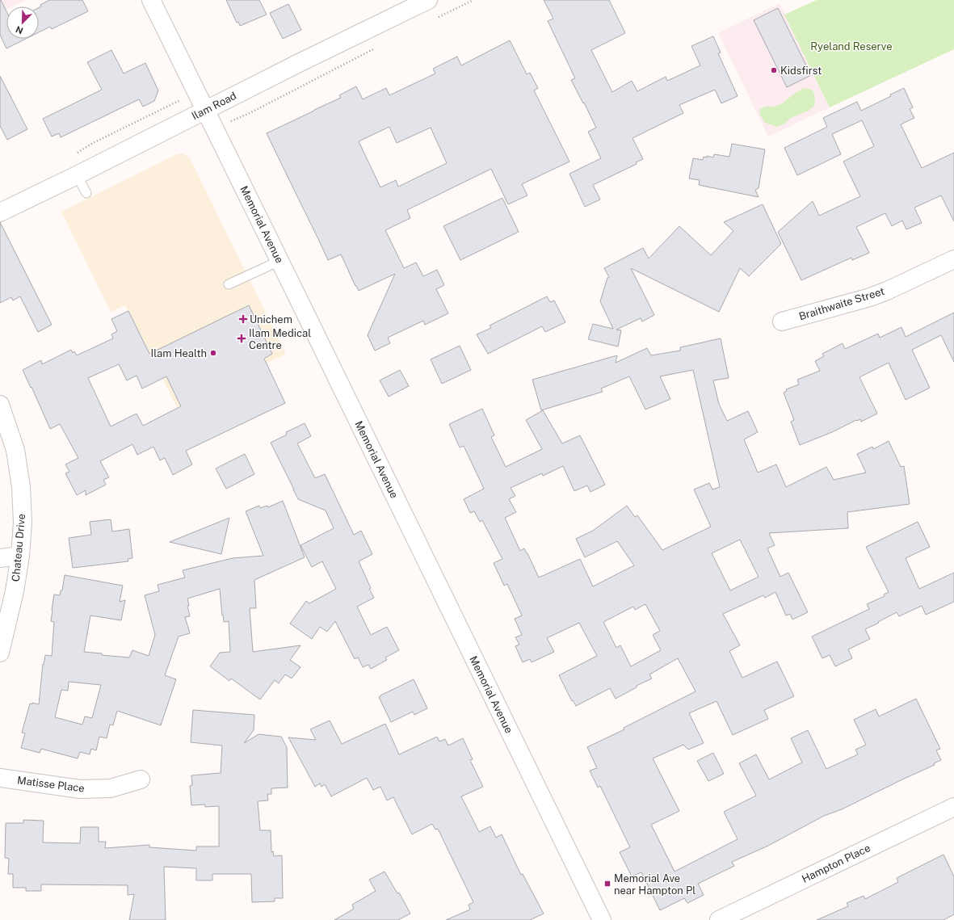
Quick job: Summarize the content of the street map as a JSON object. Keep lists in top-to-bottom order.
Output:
{
  "streets": {
    "street": [
      "Ilam Road",
      "Memorial Avenue",
      "Braithwaite Street",
      "Chateau Drive",
      "Matisse Place",
      "Hampton Place"
    ]
  },
  "crossings": [
    ["Ilam Road", "Memorial Avenue"]
  ],
  "parks": ["Ryeland Reserve"],
  "places": {
    "other": ["Kidsfirst", "Ilam Health"],
    "health": ["Unichem", "Ilam Medical Centre"],
    "transit": ["Memorial Ave near Hampton Pl"]
  },
  "north": "bottom left"
}
